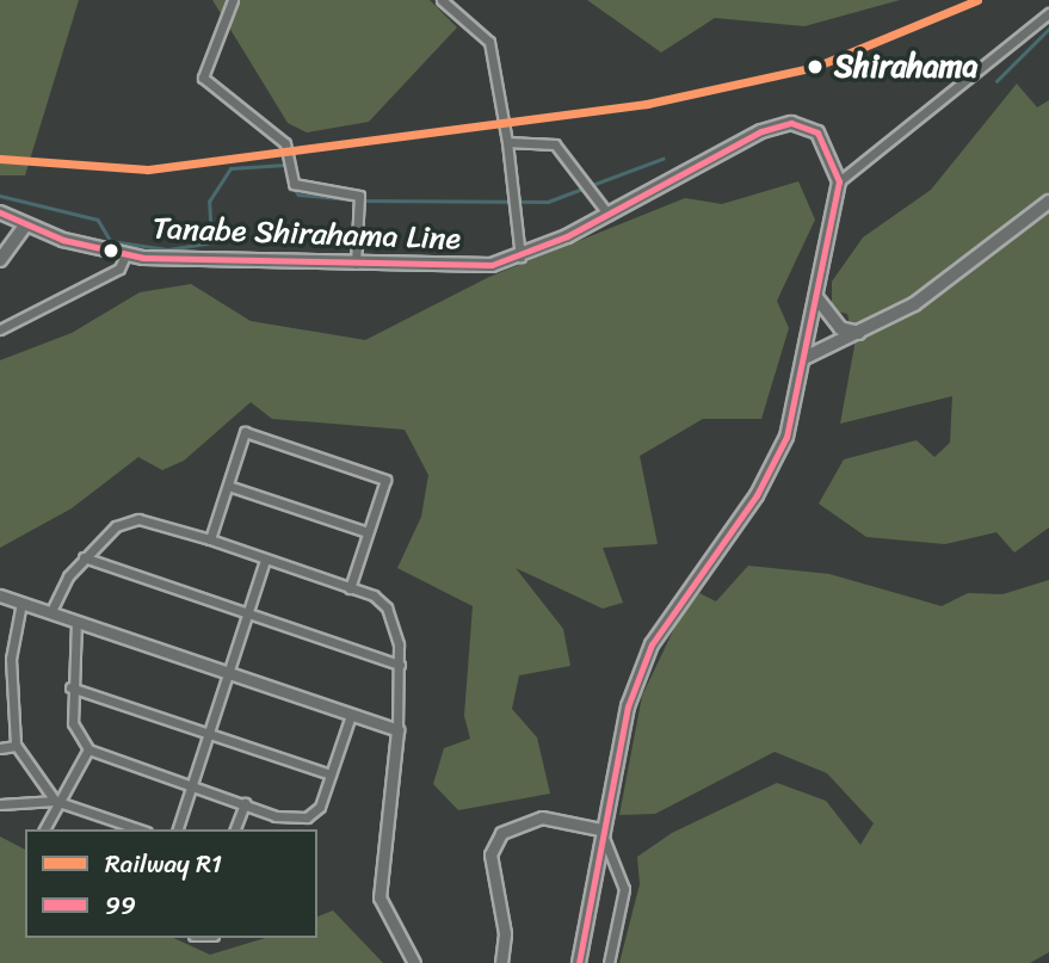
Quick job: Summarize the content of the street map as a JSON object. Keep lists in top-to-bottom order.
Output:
{
  "streets": {
    "main road": ["Tanabe Shirahama Line"]
  },
  "places": ["Shirahama"],
  "lines": ["rail line R1", "transit line 99"],
  "legend": ["Railway R1", "99"]
}
